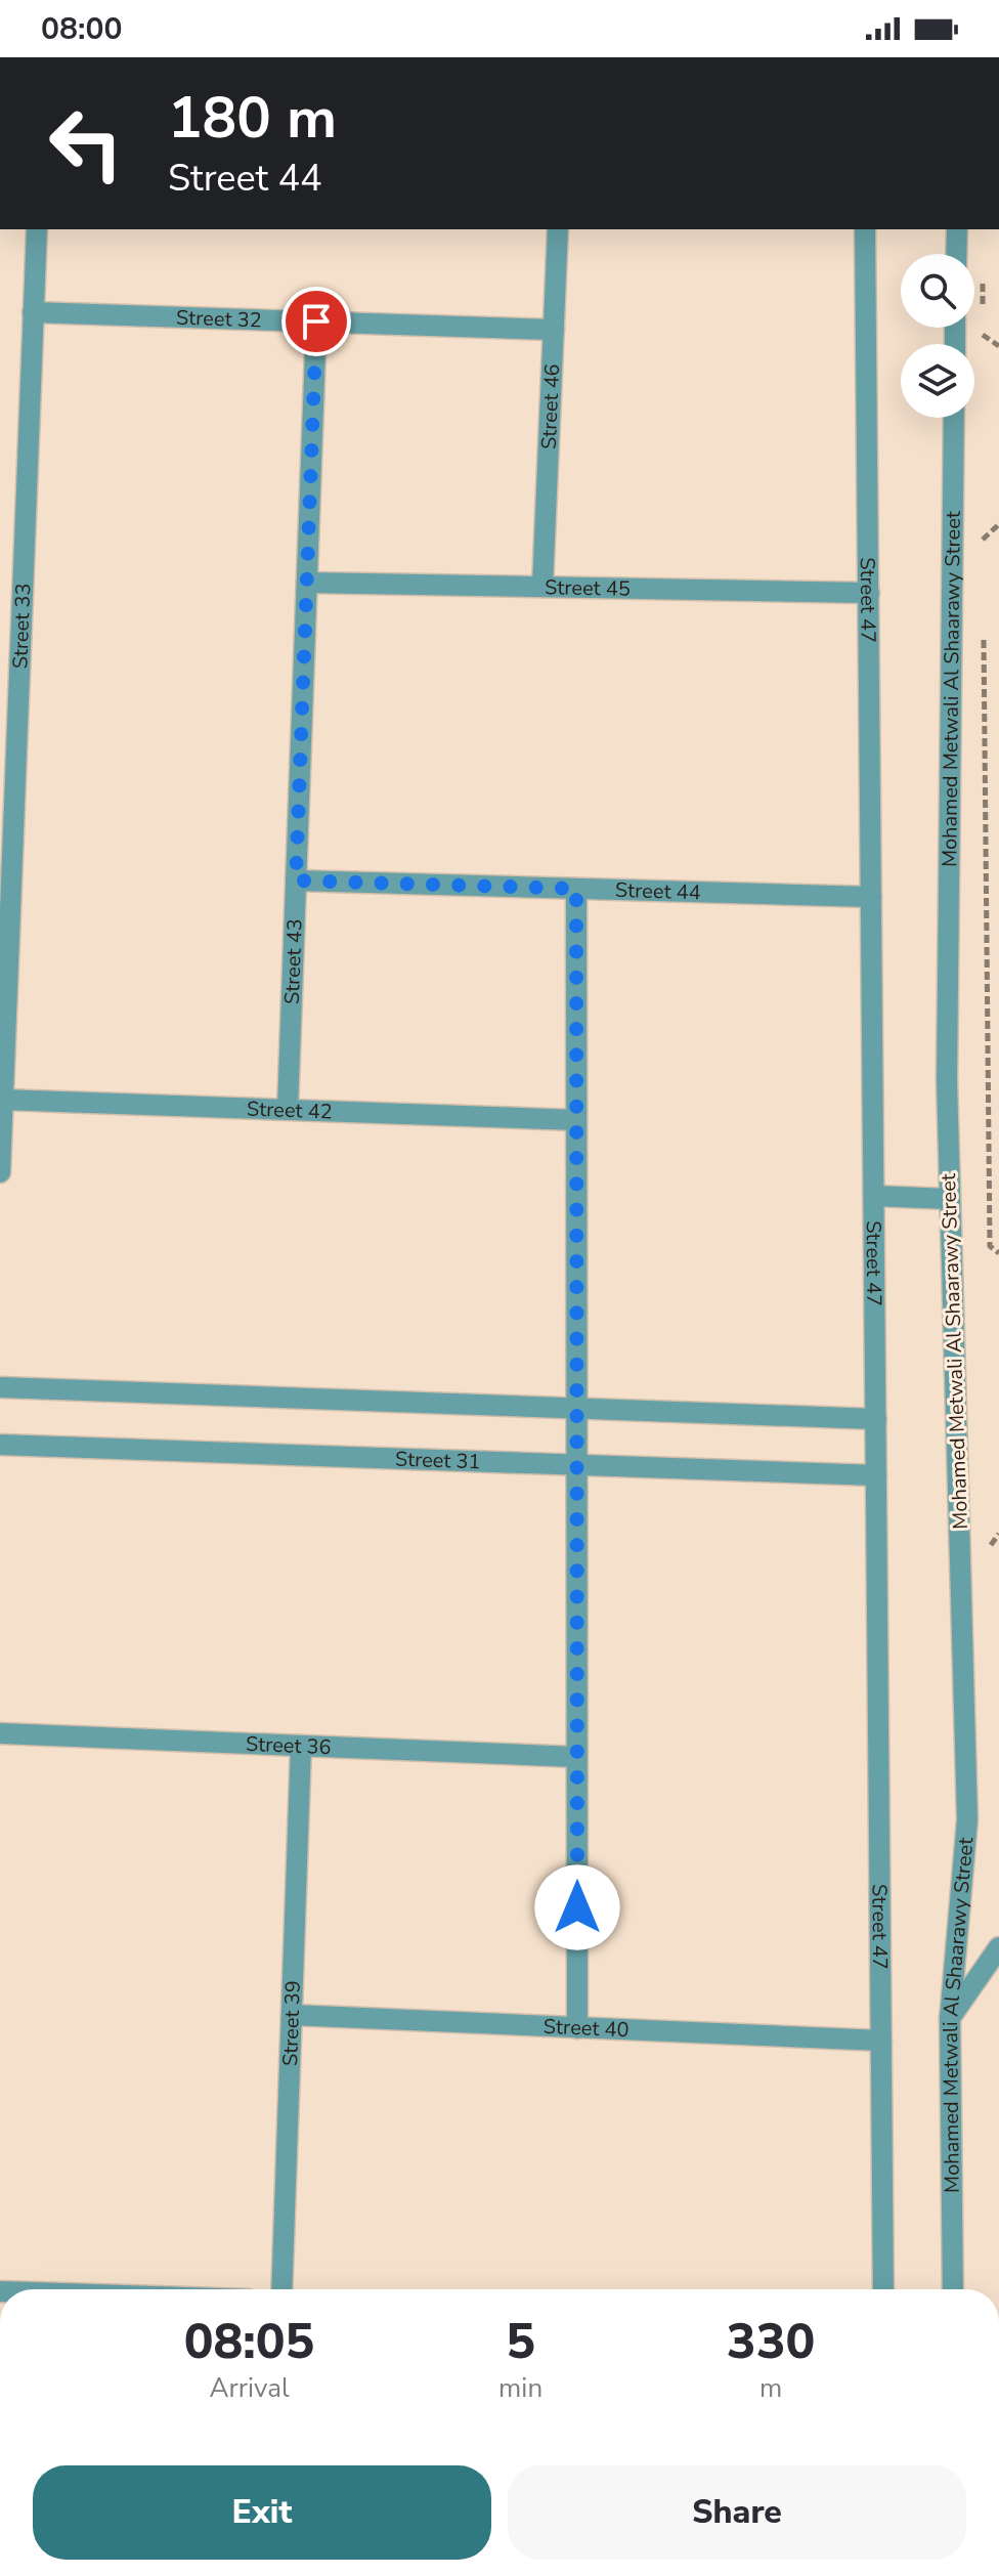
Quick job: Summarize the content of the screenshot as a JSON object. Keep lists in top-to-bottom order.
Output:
{
  "streets": {
    "street": [
      "Street 32",
      "Street 46",
      "Street 45",
      "Street 47",
      "Street 33",
      "Mohamed Metwali Al Shaarawy Street",
      "Street 44",
      "Street 43",
      "Street 42",
      "Street 31",
      "Street 36",
      "Street 39",
      "Street 40"
    ]
  },
  "crossings": [
    ["Street 32", "Street 46"],
    ["Street 32", "Street 33"],
    ["Street 32", "Street 43"],
    ["Street 46", "Street 45"],
    ["Street 45", "Street 47"],
    ["Street 45", "Street 43"],
    ["Street 47", "Street 44"],
    ["Street 47", "Street 31"],
    ["Street 47", "Street 40"],
    ["Street 33", "Street 42"],
    ["Street 44", "Street 43"],
    ["Street 43", "Street 42"],
    ["Street 36", "Street 39"],
    ["Street 39", "Street 40"]
  ],
  "page": {
    "status": "08:00",
    "turn": ["180 m", "Street 44"],
    "eta": [
      "08:05",
      "Arrival",
      "5",
      "min",
      "330",
      "m"
    ],
    "buttons": ["Exit", "Share"]
  }
}
